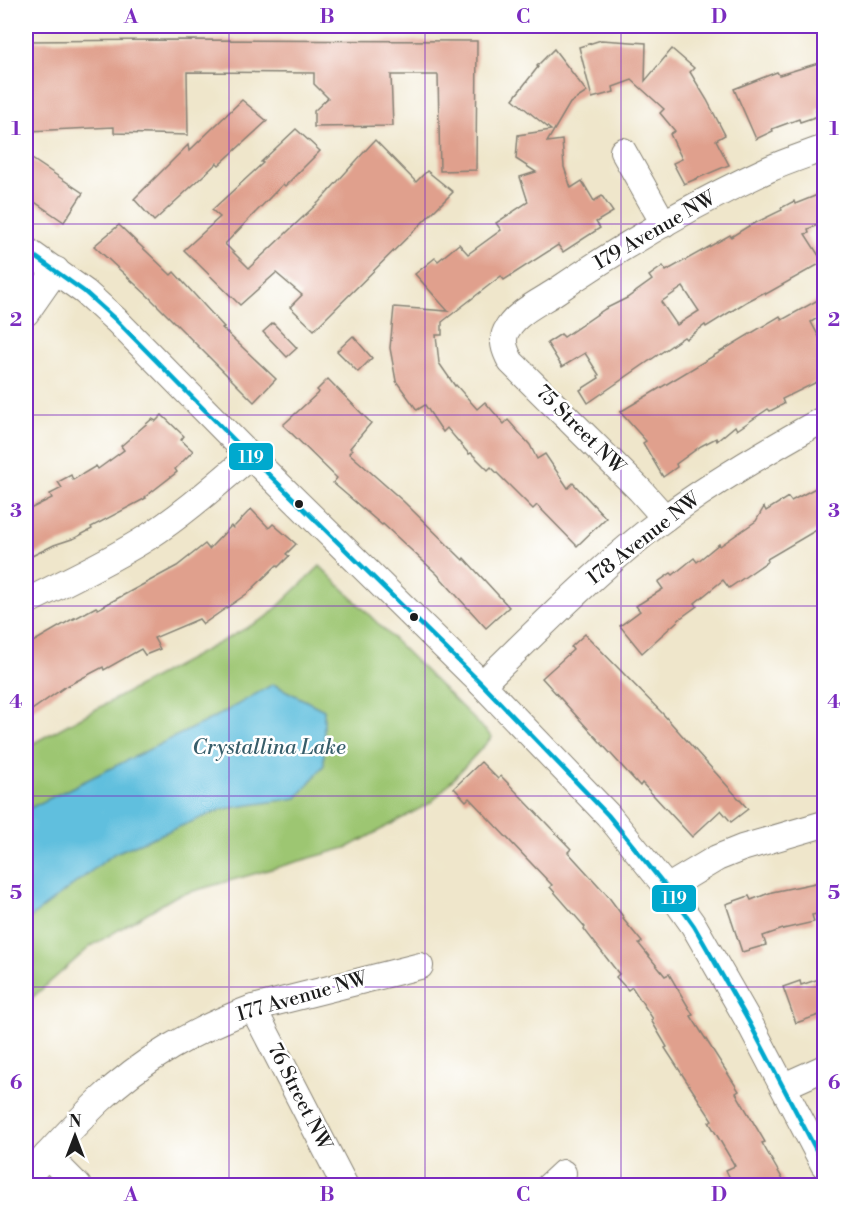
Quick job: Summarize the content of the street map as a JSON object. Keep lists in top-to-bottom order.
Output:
{
  "streets": {
    "street": [
      "179 Avenue NW",
      "75 Street NW",
      "178 Avenue NW",
      "177 Avenue NW",
      "76 Street NW"
    ]
  },
  "crossings": [
    ["179 Avenue NW", "75 Street NW"],
    ["75 Street NW", "178 Avenue NW"],
    ["177 Avenue NW", "76 Street NW"]
  ],
  "water": ["Crystallina Lake"],
  "lines": ["transit line 119"],
  "north": "top",
  "grid": {
    "columns": [
      "A",
      "B",
      "C",
      "D"
    ],
    "rows": [
      "1",
      "2",
      "3",
      "4",
      "5",
      "6"
    ]
  }
}
